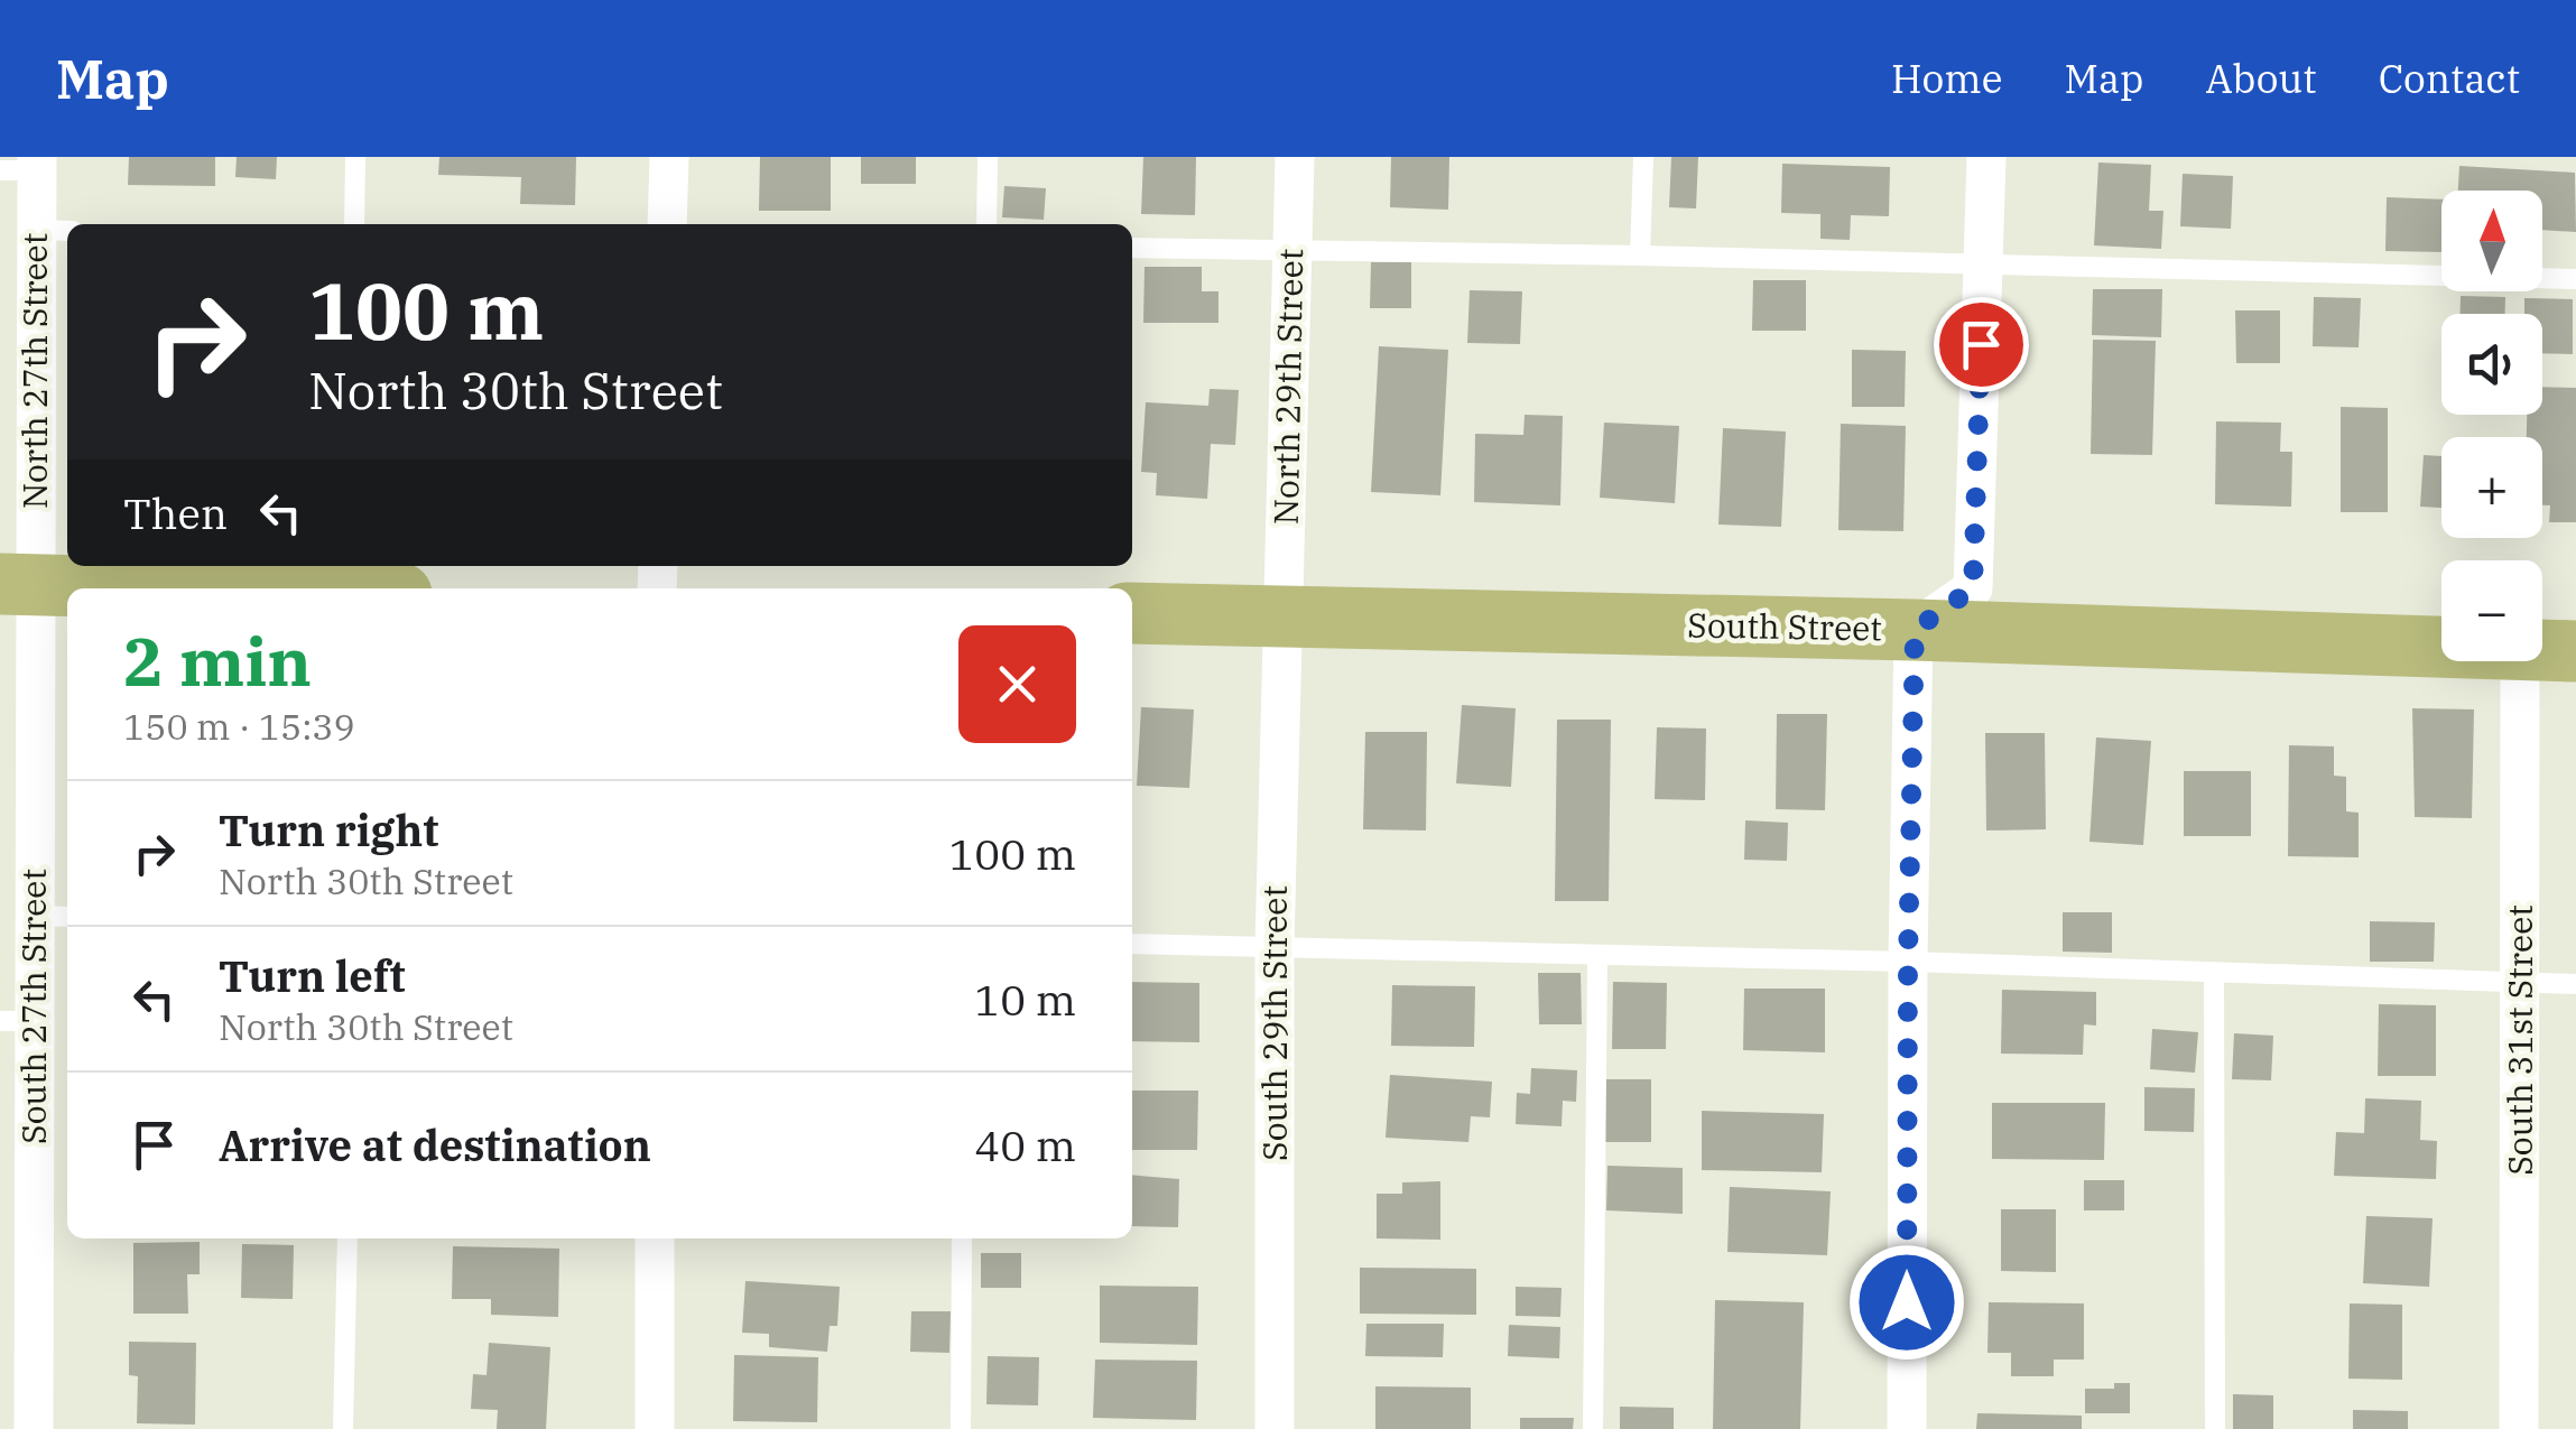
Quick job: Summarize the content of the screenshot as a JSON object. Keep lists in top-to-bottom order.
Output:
{
  "streets": {
    "main road": ["South Street"],
    "street": [
      "North 27th Street",
      "North 29th Street",
      "South 27th Street",
      "South 29th Street",
      "South 31st Street"
    ]
  },
  "crossings": [
    ["North 27th Street", "South 27th Street"],
    ["North 29th Street", "South Street"],
    ["North 29th Street", "South 29th Street"],
    ["South Street", "South 29th Street"],
    ["South Street", "South 31st Street"]
  ],
  "north": "top",
  "page": {
    "header": "Map",
    "nav": [
      "Home",
      "Map",
      "About",
      "Contact"
    ],
    "map_buttons": ["+", "−"],
    "turn": ["100 m", "North 30th Street"],
    "then": "Then",
    "heading": ["2 min", "150 m · 15:39"],
    "list": [
      {
        "name": "Turn right",
        "note": "North 30th Street",
        "value": "100 m"
      },
      {
        "name": "Turn left",
        "note": "North 30th Street",
        "value": "10 m"
      },
      {
        "name": "Arrive at destination",
        "value": "40 m"
      }
    ]
  }
}
